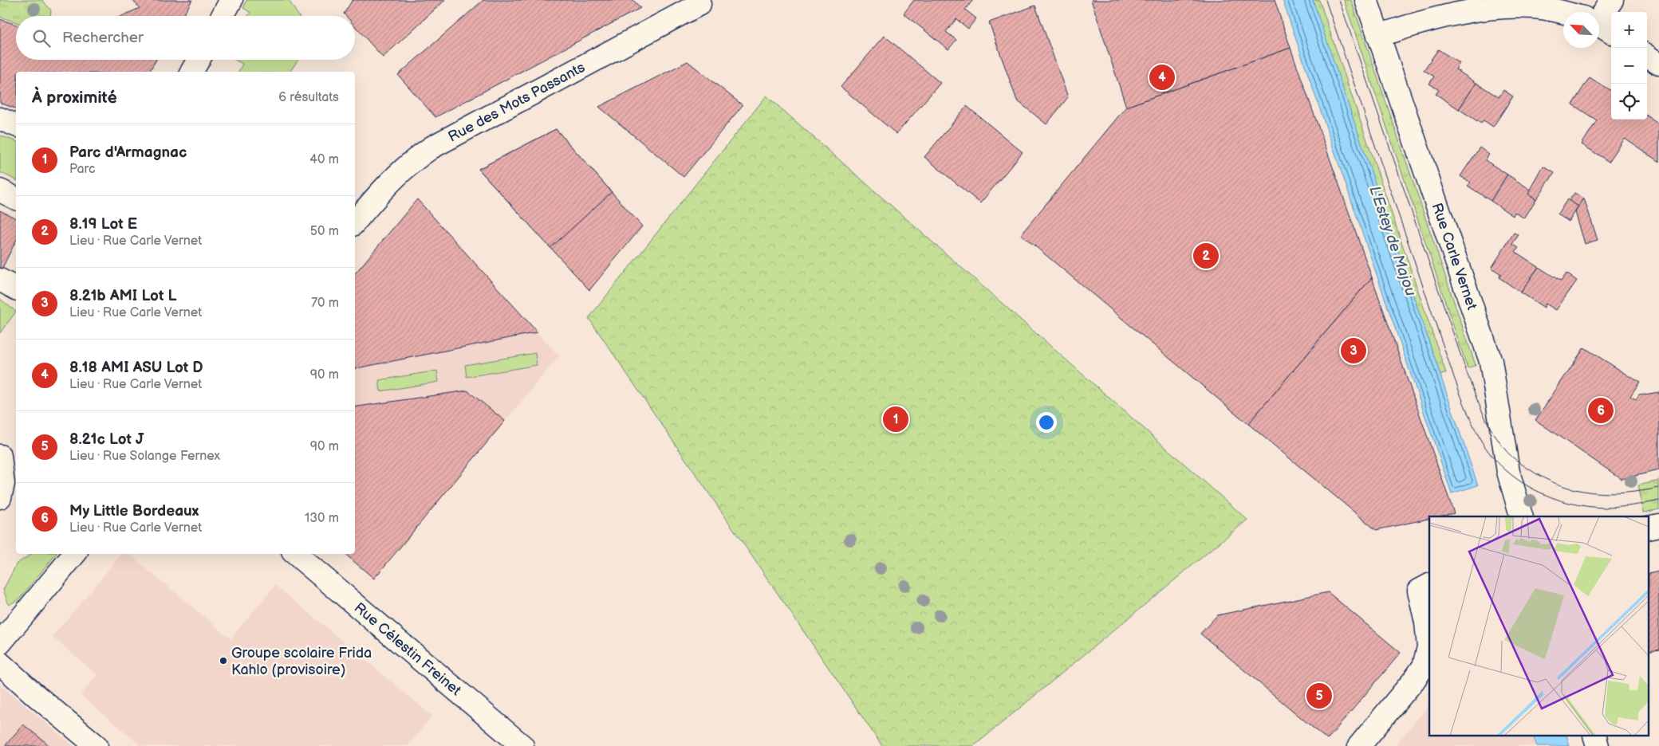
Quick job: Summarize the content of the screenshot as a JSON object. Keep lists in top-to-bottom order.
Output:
{
  "streets": {
    "street": ["Rue des Mots Passants", "Rue Carle Vernet", "Rue Célestin Freinet"]
  },
  "water": ["L'Estey de Majou"],
  "places": ["Groupe scolaire Frida Kahlo (provisoire)"],
  "north": "top left",
  "page": {
    "map_buttons": ["+", "−"],
    "search": "Rechercher",
    "pins": [
      "4",
      "2",
      "3",
      "6",
      "1",
      "5"
    ],
    "heading": ["À proximité", "6 résultats"],
    "list": [
      {
        "mark": "1",
        "name": "Parc d'Armagnac",
        "note": "Parc",
        "value": "40 m"
      },
      {
        "mark": "2",
        "name": "8.19 Lot E",
        "note": "Lieu · Rue Carle Vernet",
        "value": "50 m"
      },
      {
        "mark": "3",
        "name": "8.21b AMI Lot L",
        "note": "Lieu · Rue Carle Vernet",
        "value": "70 m"
      },
      {
        "mark": "4",
        "name": "8.18 AMI ASU Lot D",
        "note": "Lieu · Rue Carle Vernet",
        "value": "90 m"
      },
      {
        "mark": "5",
        "name": "8.21c Lot J",
        "note": "Lieu · Rue Solange Fernex",
        "value": "90 m"
      },
      {
        "mark": "6",
        "name": "My Little Bordeaux",
        "note": "Lieu · Rue Carle Vernet",
        "value": "130 m"
      }
    ]
  }
}
